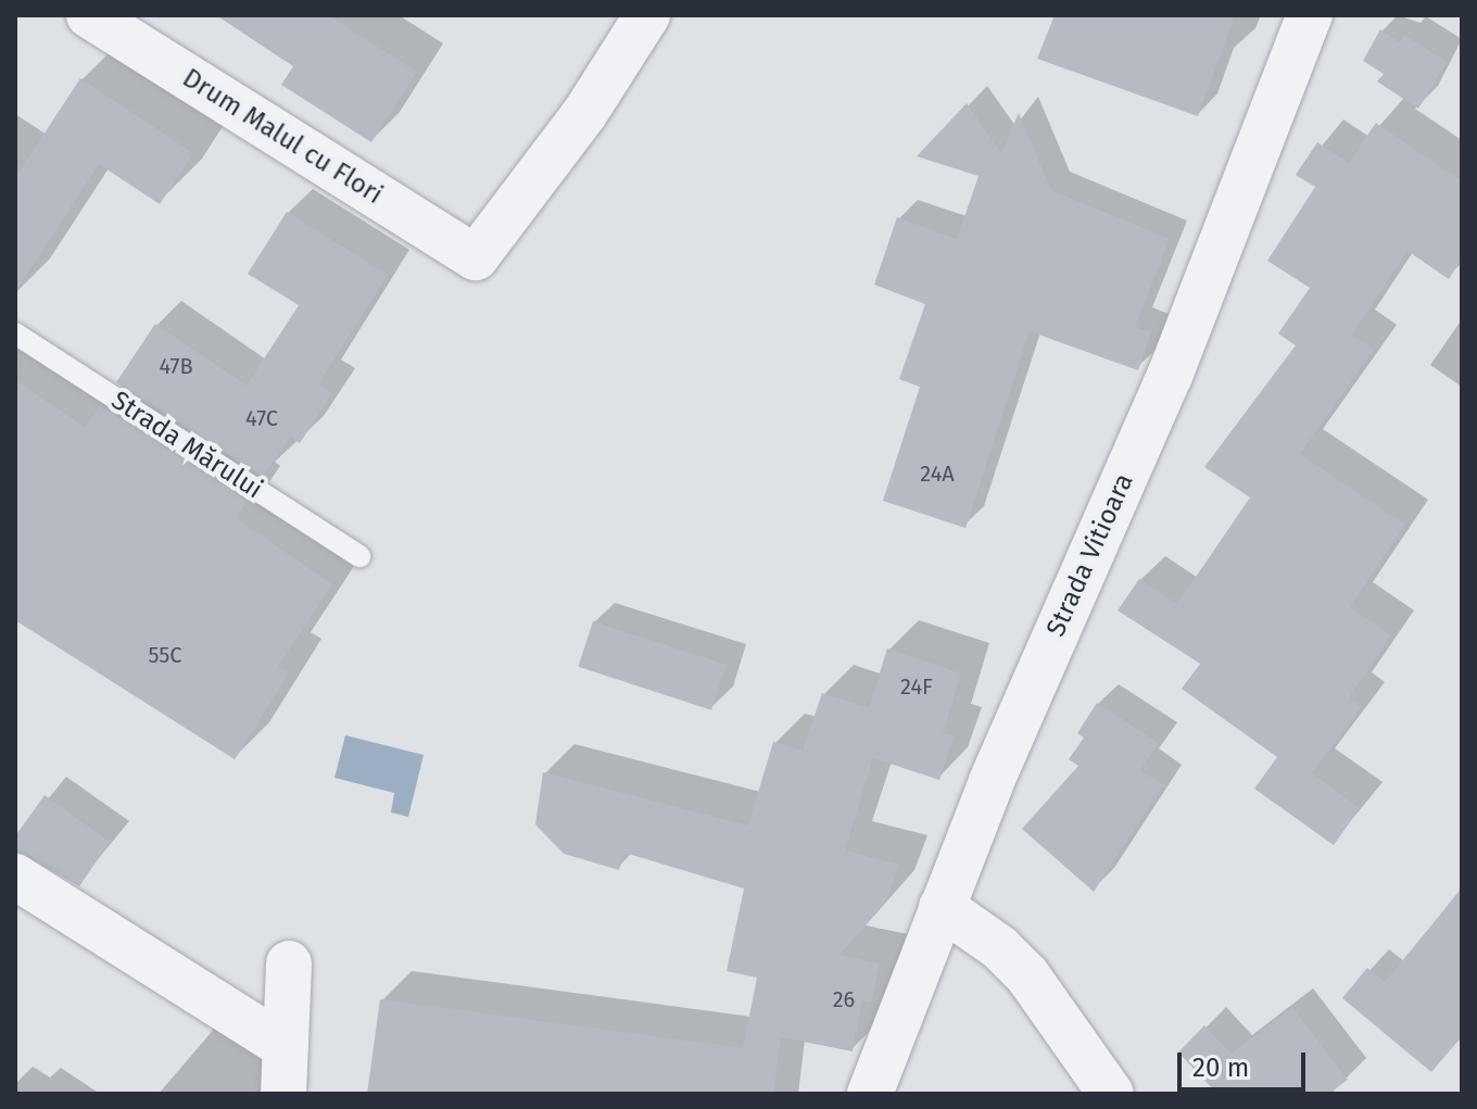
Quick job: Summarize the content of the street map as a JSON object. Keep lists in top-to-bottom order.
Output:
{
  "streets": {
    "street": ["Drum Malul cu Flori", "Strada Vitioara"],
    "lane": ["Strada Mărului"]
  },
  "house_numbers": [
    "47B",
    "47C",
    "24A",
    "55C",
    "24F",
    "26"
  ],
  "scale_bar": "20 m"
}
